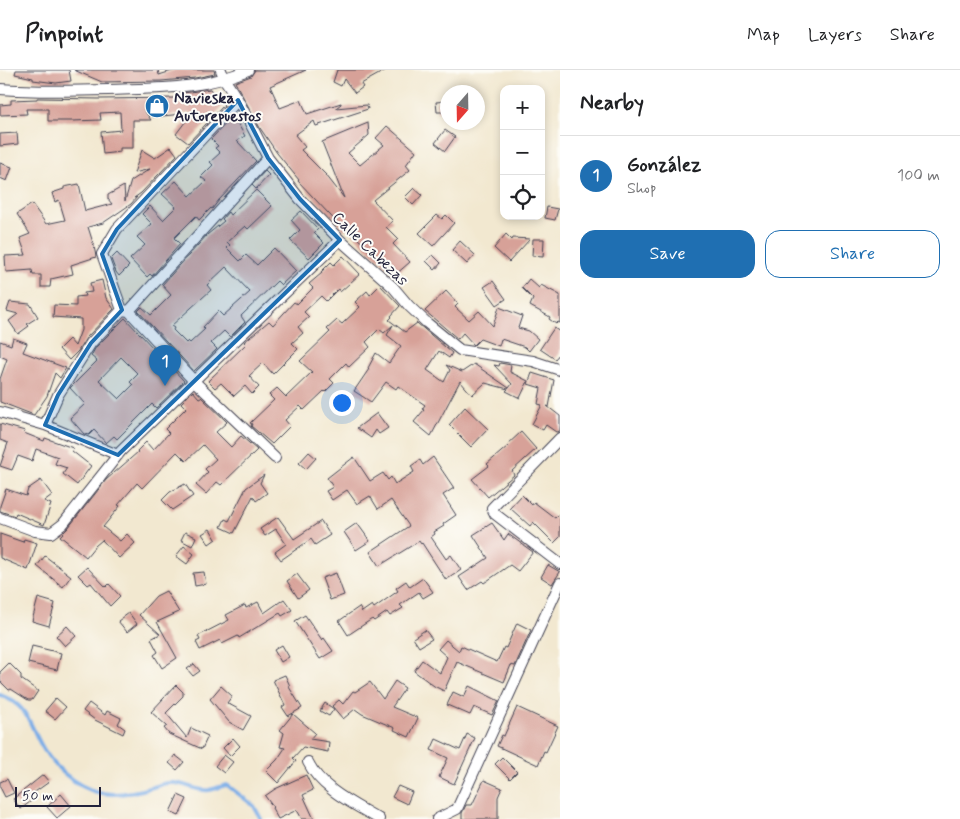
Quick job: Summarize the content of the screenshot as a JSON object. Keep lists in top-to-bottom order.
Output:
{
  "streets": {
    "street": ["Calle Cabezas"]
  },
  "places": {
    "shop": ["Navieska Autorepuestos"]
  },
  "scale_bar": "50 m",
  "north": "bottom",
  "page": {
    "header": "Pinpoint",
    "nav": ["Map", "Layers", "Share"],
    "heading": "Nearby",
    "map_buttons": ["+", "−"],
    "list": [
      {
        "mark": "1",
        "name": "González",
        "note": "Shop",
        "value": "100 m"
      }
    ],
    "buttons": ["Save", "Share"],
    "pins": "1",
    "scale": "50 m"
  }
}
